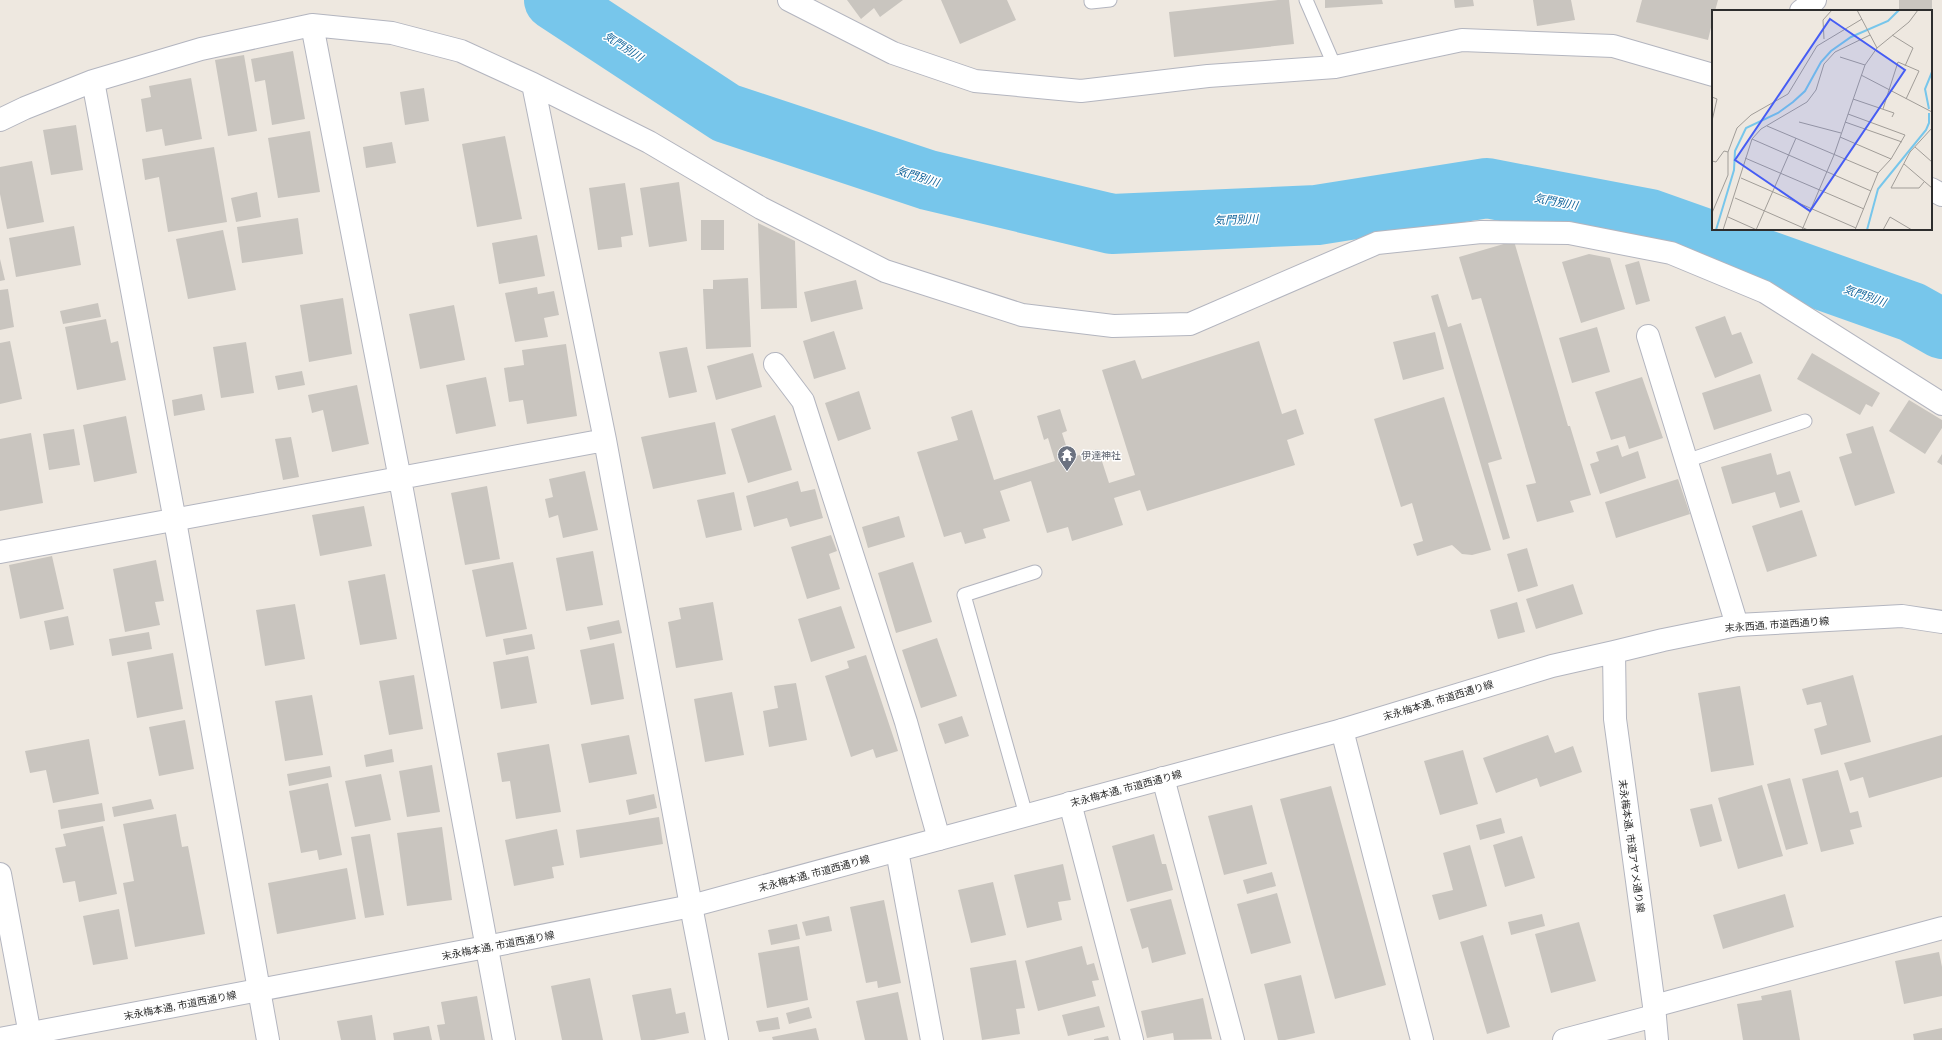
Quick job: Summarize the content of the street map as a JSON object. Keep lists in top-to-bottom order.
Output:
{
  "streets": {
    "street": ["末永西通, 市道西通り線", "末永梅本通, 市道西通り線", "末永梅本通, 市道アヤメ通り線"]
  },
  "crossings": [
    ["末永西通, 市道西通り線", "末永梅本通, 市道西通り線"],
    ["末永西通, 市道西通り線", "末永梅本通, 市道アヤメ通り線"],
    ["末永梅本通, 市道西通り線", "末永梅本通, 市道アヤメ通り線"]
  ],
  "water": ["気門別川"],
  "places": {
    "temple": ["伊達神社"]
  }
}
